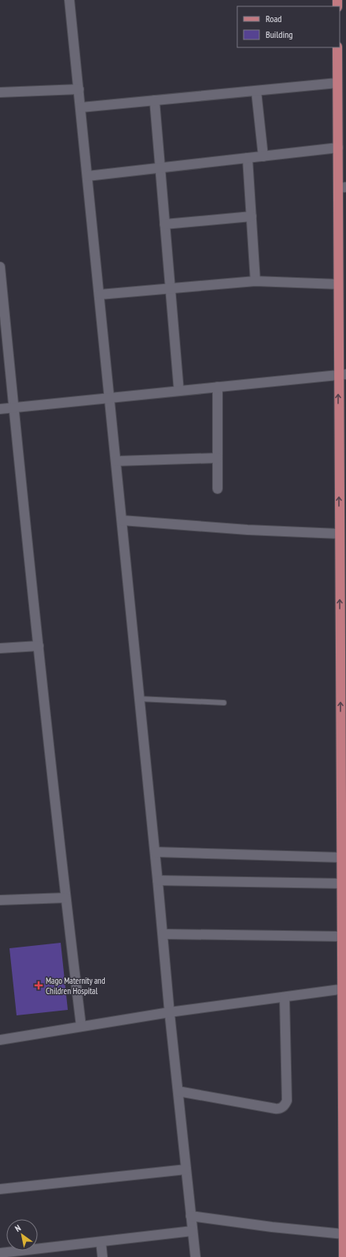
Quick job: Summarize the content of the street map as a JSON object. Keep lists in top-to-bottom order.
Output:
{
  "places": {
    "health": ["Mago Maternity and Children Hospital"]
  },
  "legend": ["Road", "Building"],
  "north": "top left"
}
